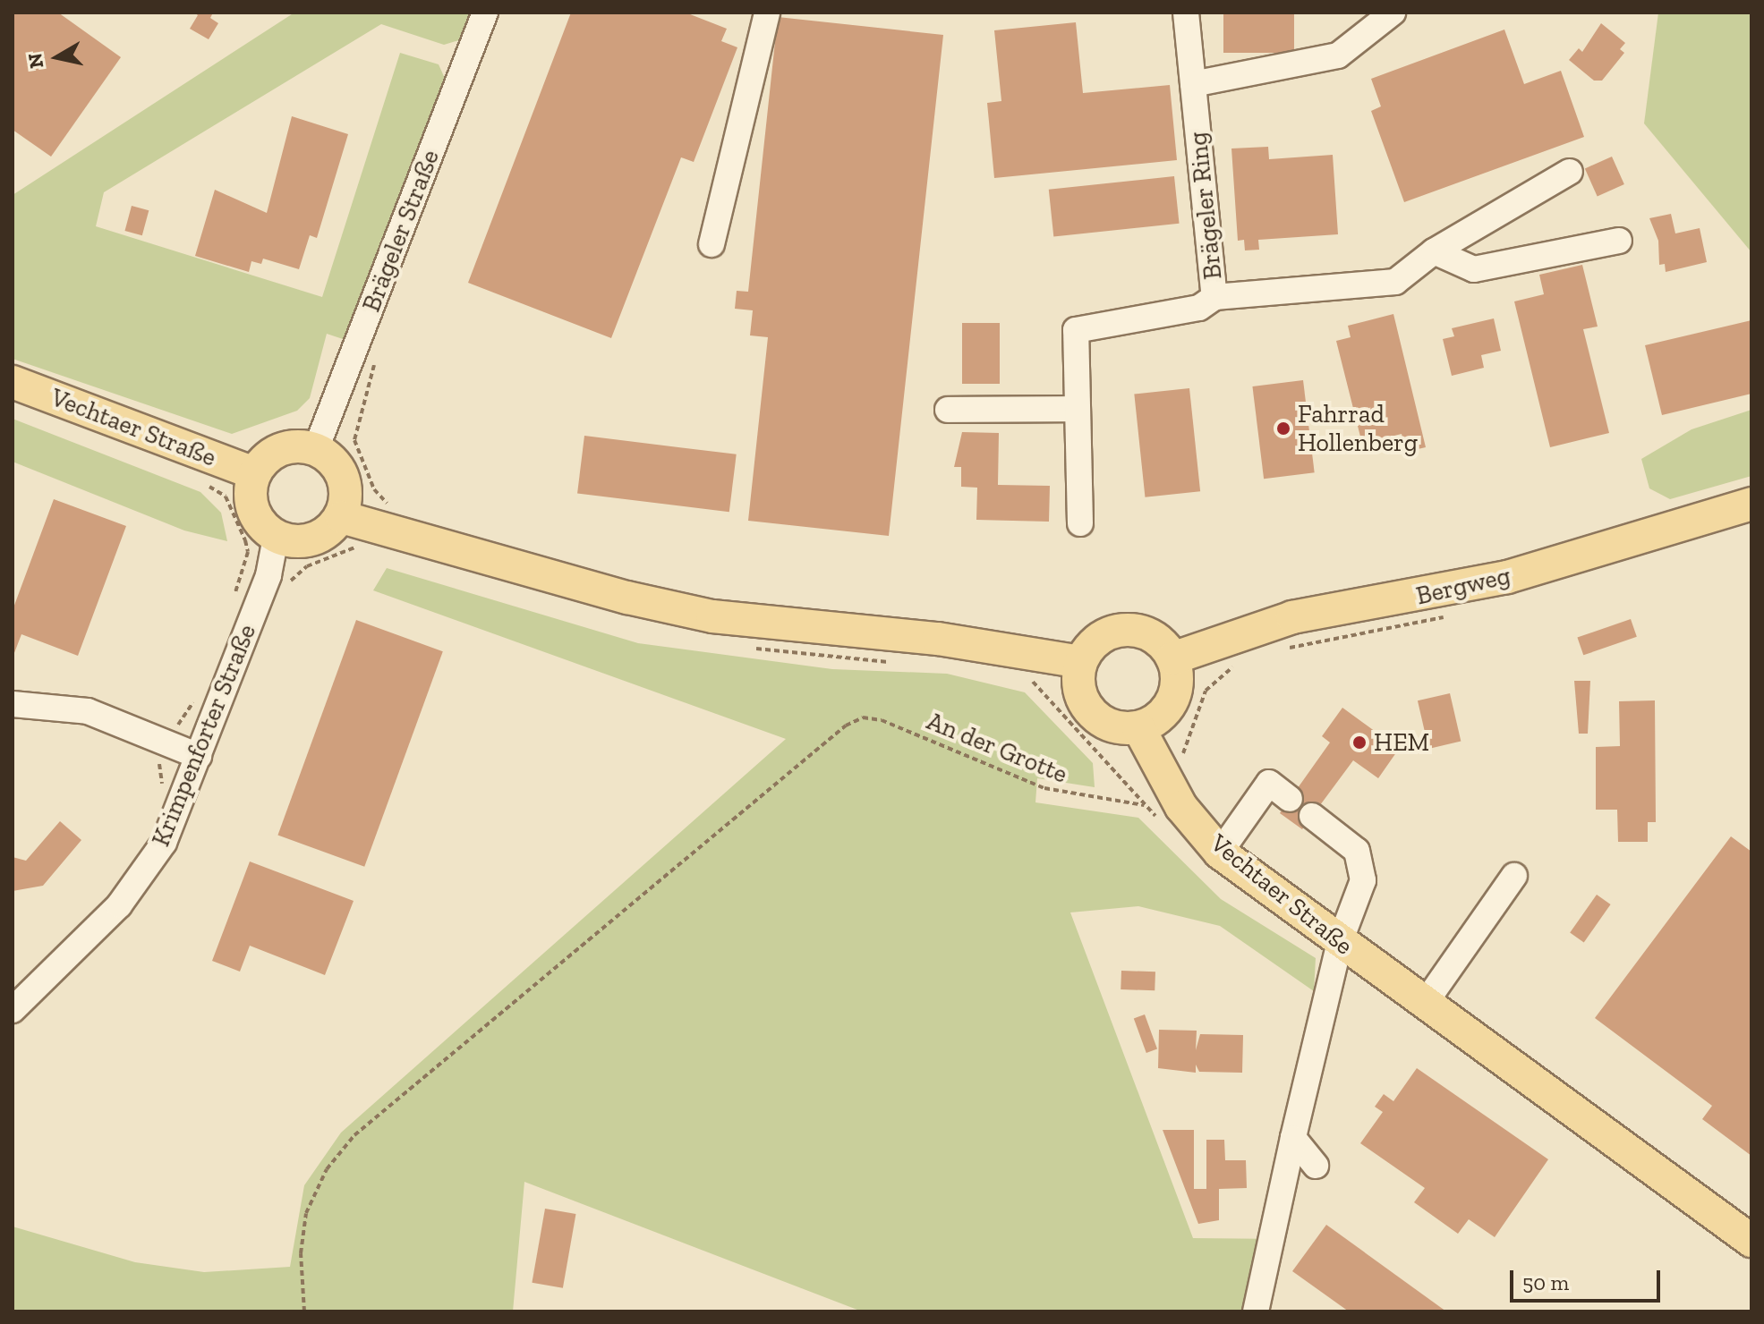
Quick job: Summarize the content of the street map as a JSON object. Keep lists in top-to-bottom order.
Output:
{
  "streets": {
    "main road": ["Vechtaer Straße", "Bergweg"],
    "street": ["Brägeler Ring", "Brägeler Straße", "Krimpenforter Straße"],
    "path": ["An der Grotte"]
  },
  "crossings": [
    ["Brägeler Straße", "Vechtaer Straße"],
    ["Brägeler Straße", "Krimpenforter Straße"],
    ["Vechtaer Straße", "Bergweg"],
    ["Vechtaer Straße", "Krimpenforter Straße"],
    ["Vechtaer Straße", "An der Grotte"]
  ],
  "places": ["Fahrrad Hollenberg", "HEM"],
  "scale_bar": "50 m",
  "north": "left"
}
